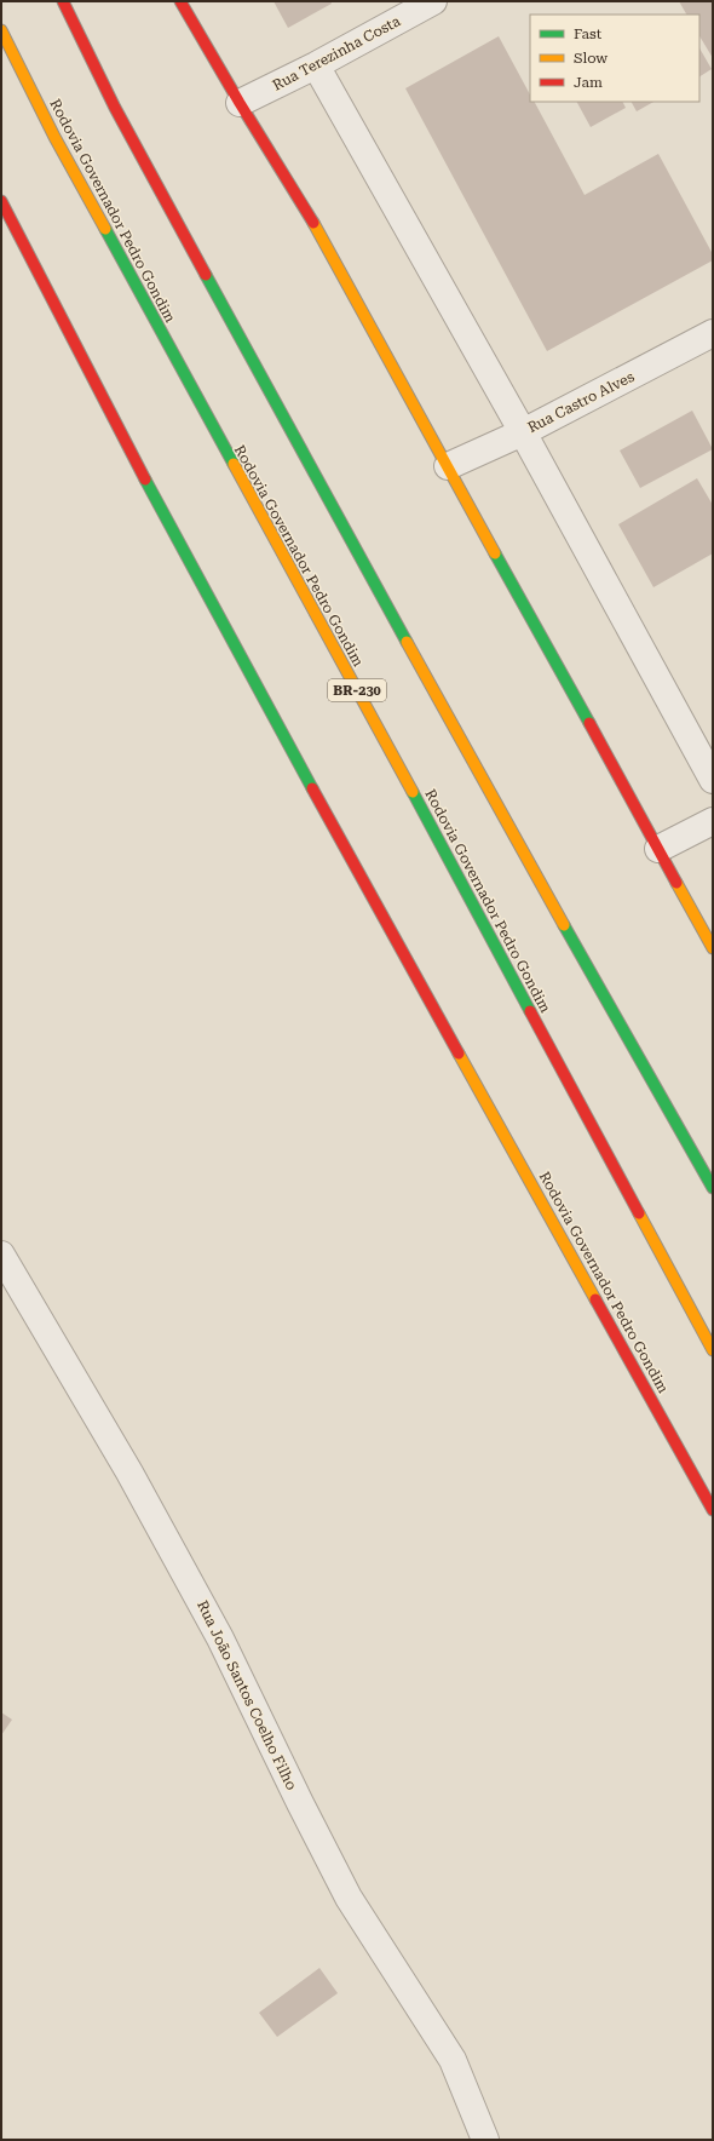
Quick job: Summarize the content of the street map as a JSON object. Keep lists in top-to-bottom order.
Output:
{
  "streets": {
    "main road": ["Rodovia Governador Pedro Gondim", "BR-230"],
    "street": ["Rua Terezinha Costa", "Rua Castro Alves", "Rua João Santos Coelho Filho"]
  },
  "legend": ["Fast", "Slow", "Jam"]
}
